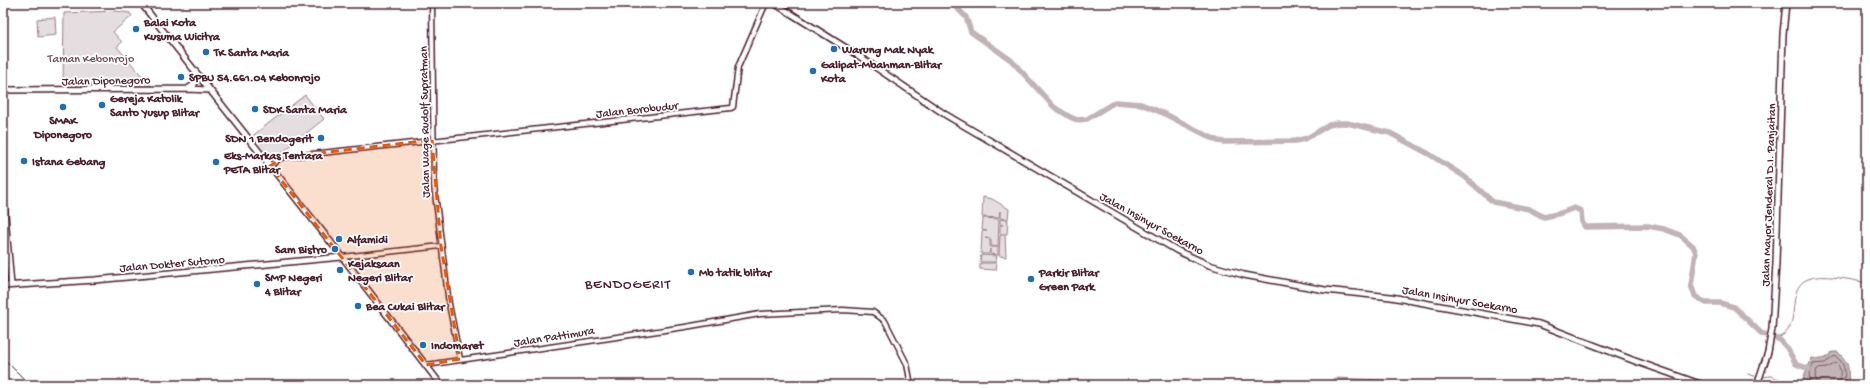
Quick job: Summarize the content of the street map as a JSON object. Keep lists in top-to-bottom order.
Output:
{
  "streets": {
    "main road": [
      "Jalan Diponegoro",
      "Jalan Mayor Jenderal D.I. Panjaitan",
      "Jalan Insinyur Soekarno",
      "Jalan Dokter Sutomo"
    ],
    "street": ["Jalan Borobudur", "Jalan Wage Rudolf Supratman", "Jalan Pattimura"]
  },
  "crossings": [
    ["Jalan Borobudur", "Jalan Wage Rudolf Supratman"],
    ["Jalan Wage Rudolf Supratman", "Jalan Pattimura"]
  ],
  "districts": ["BENDOGERIT"],
  "parks": ["Taman Kebonrojo"],
  "places": [
    "Balai Kota Kusuma Wicitra",
    "Warung Mak Nyak",
    "TK Santa Maria",
    "Galipat-Mbahman-Blitar Kota",
    "SPBU 54.661.04 Kebonrojo",
    "Gereja Katolik Santo Yusup Blitar",
    "SMAK Diponegoro",
    "SDK Santa Maria",
    "SDN 1 Bendogerit",
    "Istana Gebang",
    "Eks-Markas Tentara PETA Blitar",
    "Alfamidi",
    "Sam Bistro",
    "Kejaksaan Negeri Blitar",
    "Mb tatik blitar",
    "Parkir Blitar Green Park",
    "SMP Negeri 4 Blitar",
    "Bea Cukai Blitar",
    "Indomaret"
  ]
}
